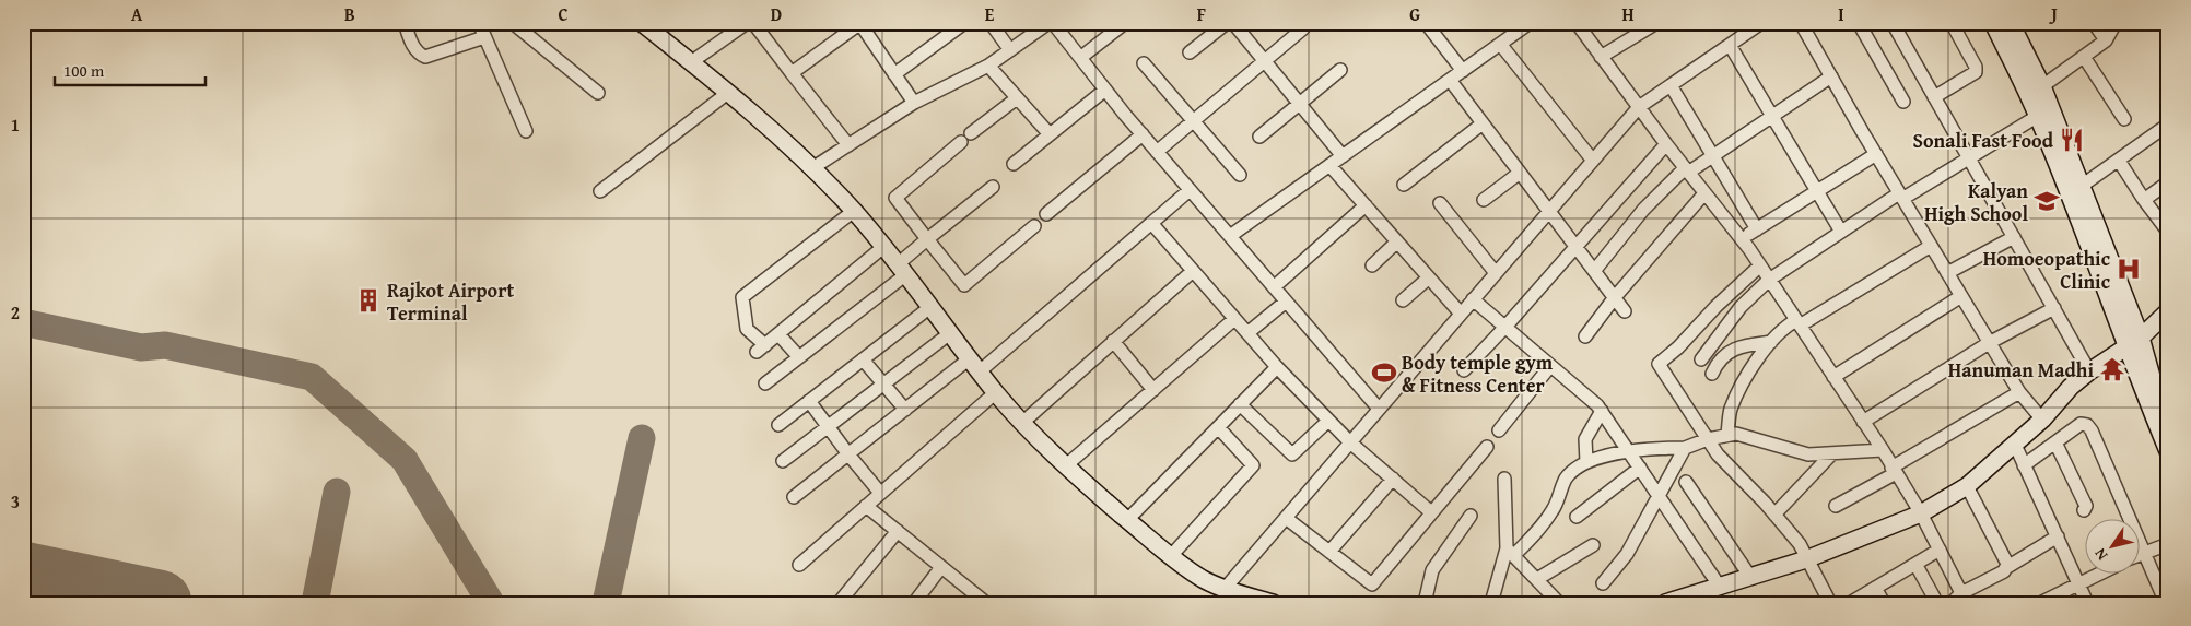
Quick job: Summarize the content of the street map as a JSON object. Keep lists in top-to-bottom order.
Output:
{
  "places": {
    "restaurant": ["Sonali Fast Food"],
    "school or university": ["Kalyan High School"],
    "hospital": ["Homoeopathic Clinic"],
    "building": ["Rajkot Airport Terminal"],
    "temple": ["Hanuman Madhi"],
    "sports": ["Body temple gym & Fitness Center"]
  },
  "scale_bar": "100 m",
  "north": "bottom left",
  "grid": {
    "columns": [
      "A",
      "B",
      "C",
      "D",
      "E",
      "F",
      "G",
      "H",
      "I",
      "J"
    ],
    "rows": ["1", "2", "3"]
  }
}
